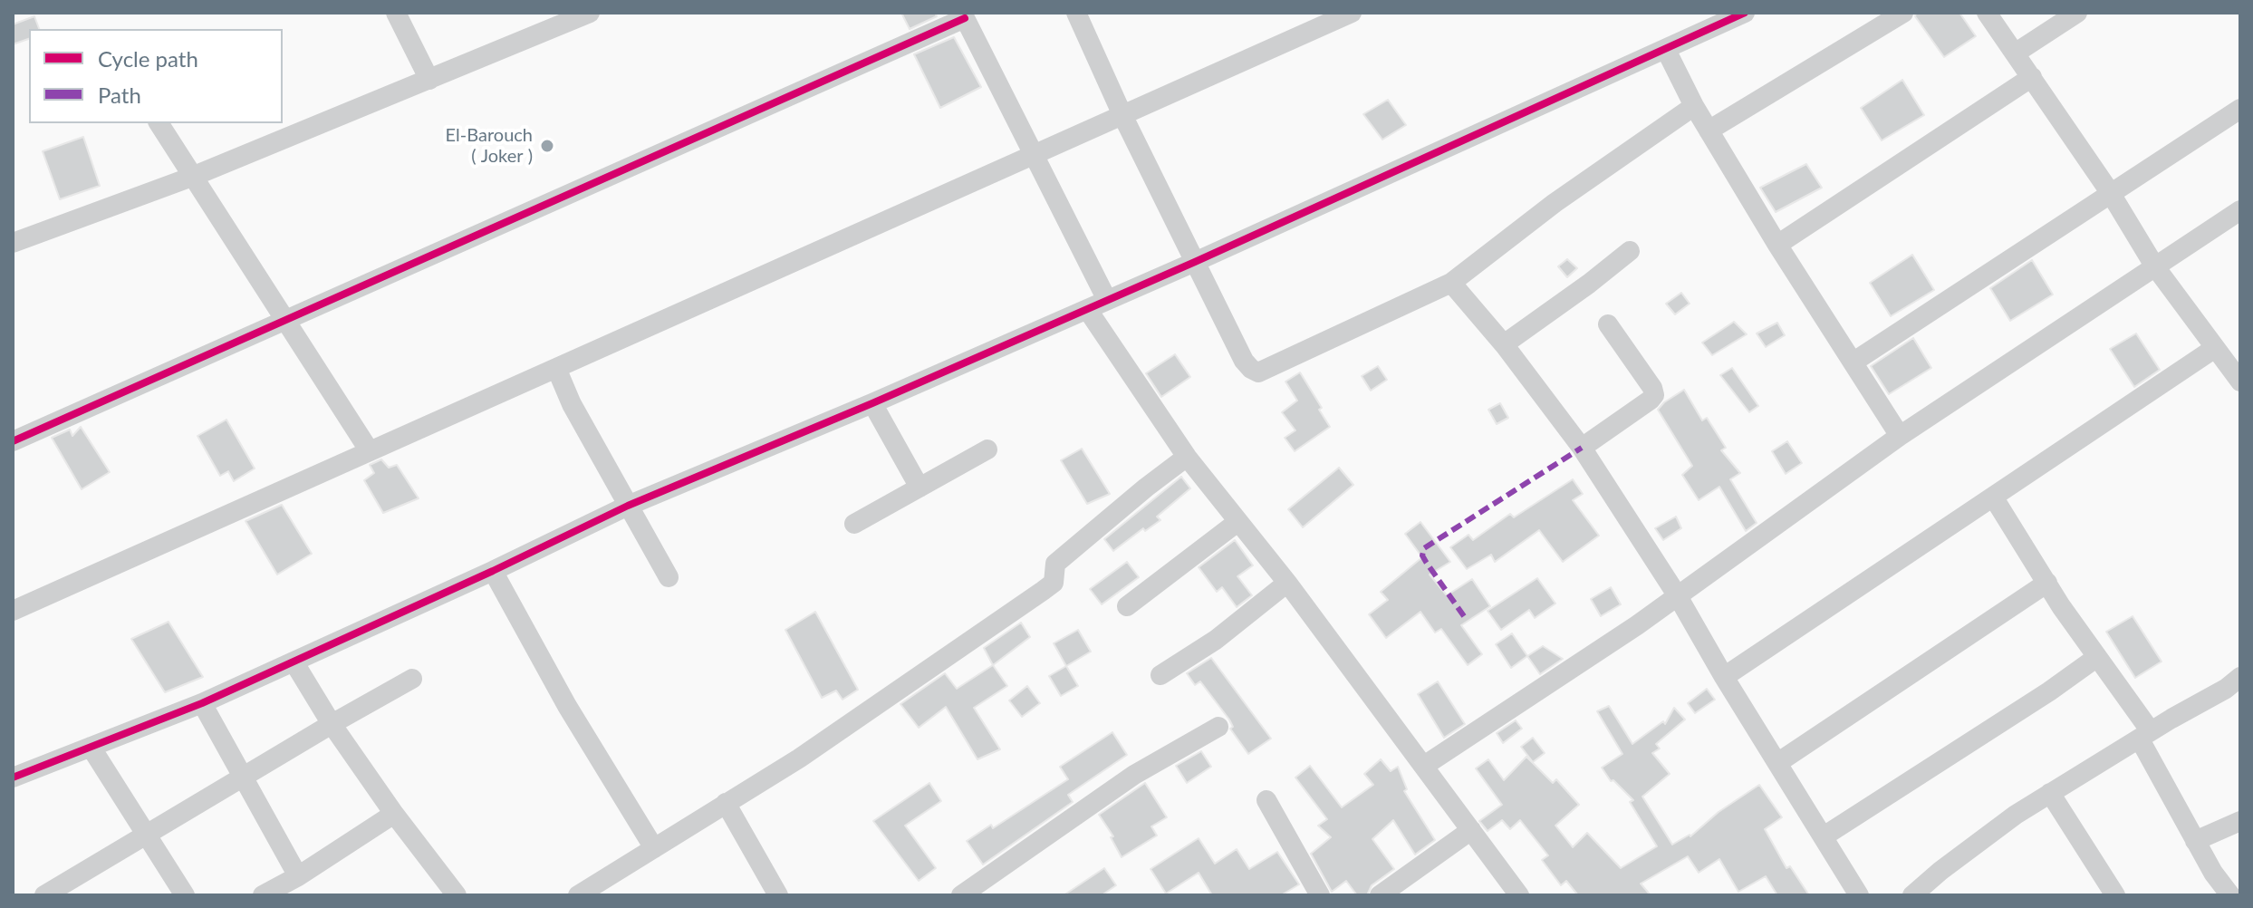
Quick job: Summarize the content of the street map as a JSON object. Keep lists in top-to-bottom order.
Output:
{
  "places": ["El-Barouch ( Joker )"],
  "legend": ["Cycle path", "Path"]
}
